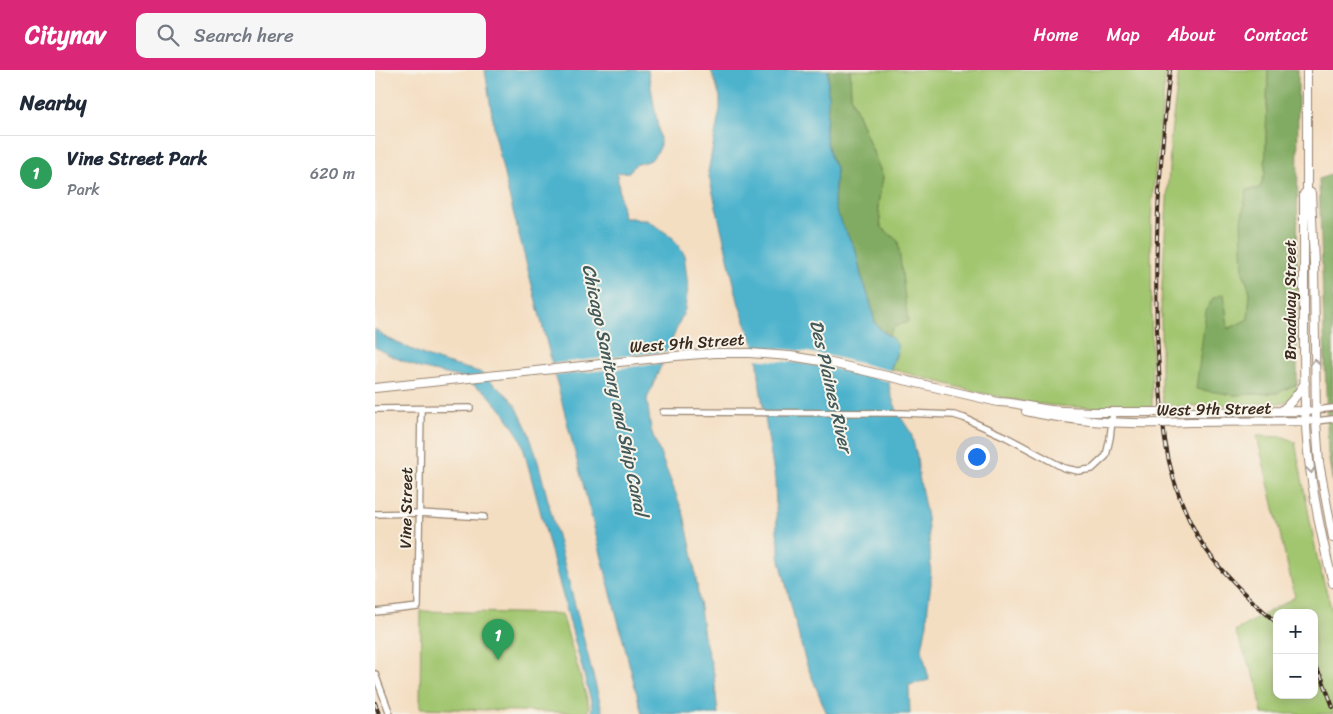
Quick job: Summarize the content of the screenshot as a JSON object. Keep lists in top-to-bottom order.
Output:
{
  "streets": {
    "main road": ["Broadway Street", "West 9th Street"],
    "street": ["Vine Street"]
  },
  "crossings": [
    ["Broadway Street", "West 9th Street"]
  ],
  "water": ["Des Plaines River", "Chicago Sanitary and Ship Canal"],
  "page": {
    "header": "Citynav",
    "search": "Search here",
    "nav": [
      "Home",
      "Map",
      "About",
      "Contact"
    ],
    "heading": "Nearby",
    "list": [
      {
        "mark": "1",
        "name": "Vine Street Park",
        "note": "Park",
        "value": "620 m"
      }
    ],
    "map_buttons": ["+", "−"],
    "pins": "1"
  }
}
